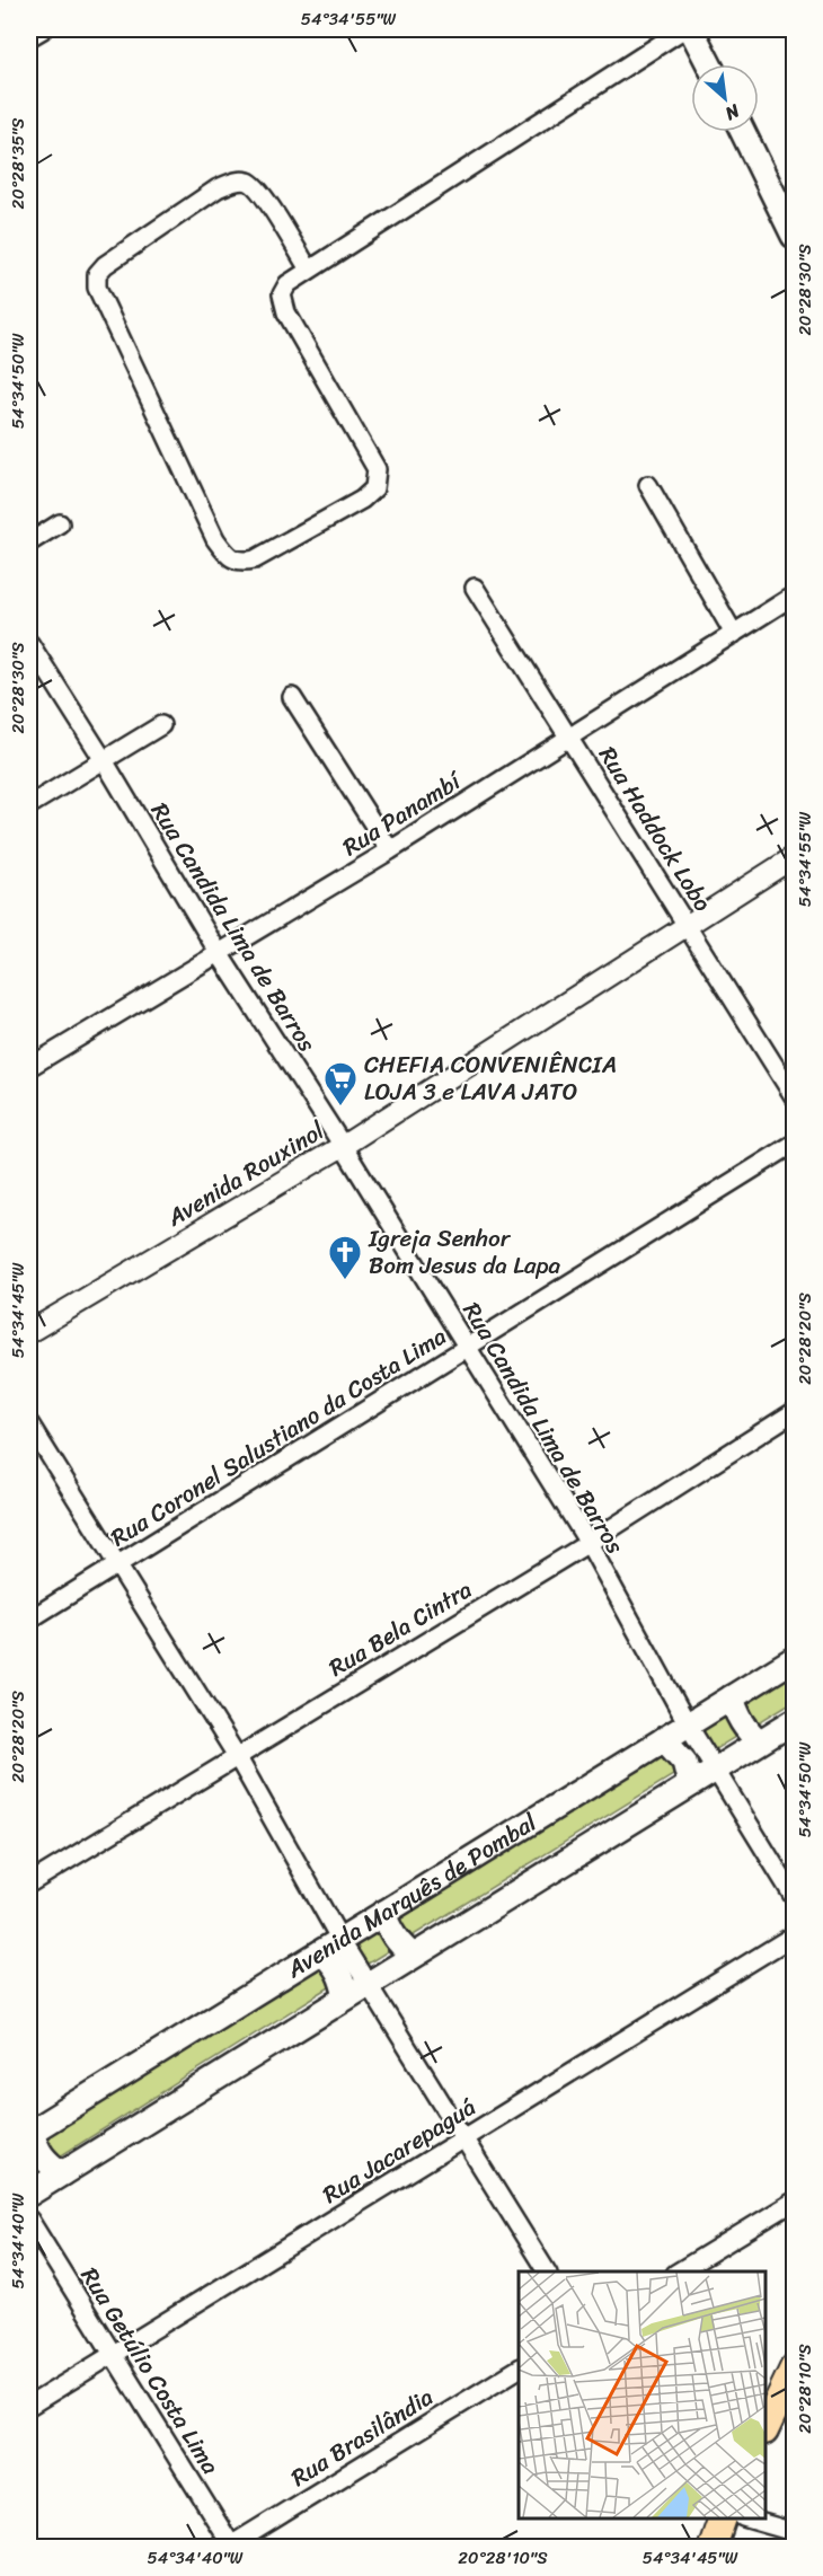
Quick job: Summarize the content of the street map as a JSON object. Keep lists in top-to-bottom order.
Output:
{
  "streets": {
    "main road": ["Avenida Marquês de Pombal"],
    "street": [
      "Rua Panambí",
      "Rua Haddock Lobo",
      "Rua Candida Lima de Barros",
      "Avenida Rouxinol",
      "Rua Coronel Salustiano da Costa Lima",
      "Rua Bela Cintra",
      "Rua Jacarepaguá",
      "Rua Getúlio Costa Lima",
      "Rua Brasilândia"
    ]
  },
  "crossings": [
    ["Rua Panambí", "Rua Haddock Lobo"],
    ["Rua Panambí", "Rua Candida Lima de Barros"],
    ["Rua Haddock Lobo", "Avenida Rouxinol"],
    ["Rua Candida Lima de Barros", "Avenida Rouxinol"],
    ["Rua Candida Lima de Barros", "Rua Coronel Salustiano da Costa Lima"],
    ["Rua Candida Lima de Barros", "Rua Bela Cintra"],
    ["Rua Candida Lima de Barros", "Avenida Marquês de Pombal"],
    ["Rua Jacarepaguá", "Rua Getúlio Costa Lima"],
    ["Rua Getúlio Costa Lima", "Rua Brasilândia"]
  ],
  "places": {
    "supermarket": ["CHEFIA CONVENIÊNCIA LOJA 3 e LAVA JATO"],
    "church": ["Igreja Senhor Bom Jesus da Lapa"]
  },
  "north": "bottom right",
  "coordinates": [
    "54°34'55\"W",
    "20°28'35\"S",
    "20°28'30\"S",
    "54°34'50\"W",
    "54°34'45\"W",
    "20°28'20\"S",
    "54°34'40\"W",
    "20°28'10\"S"
  ]
}
